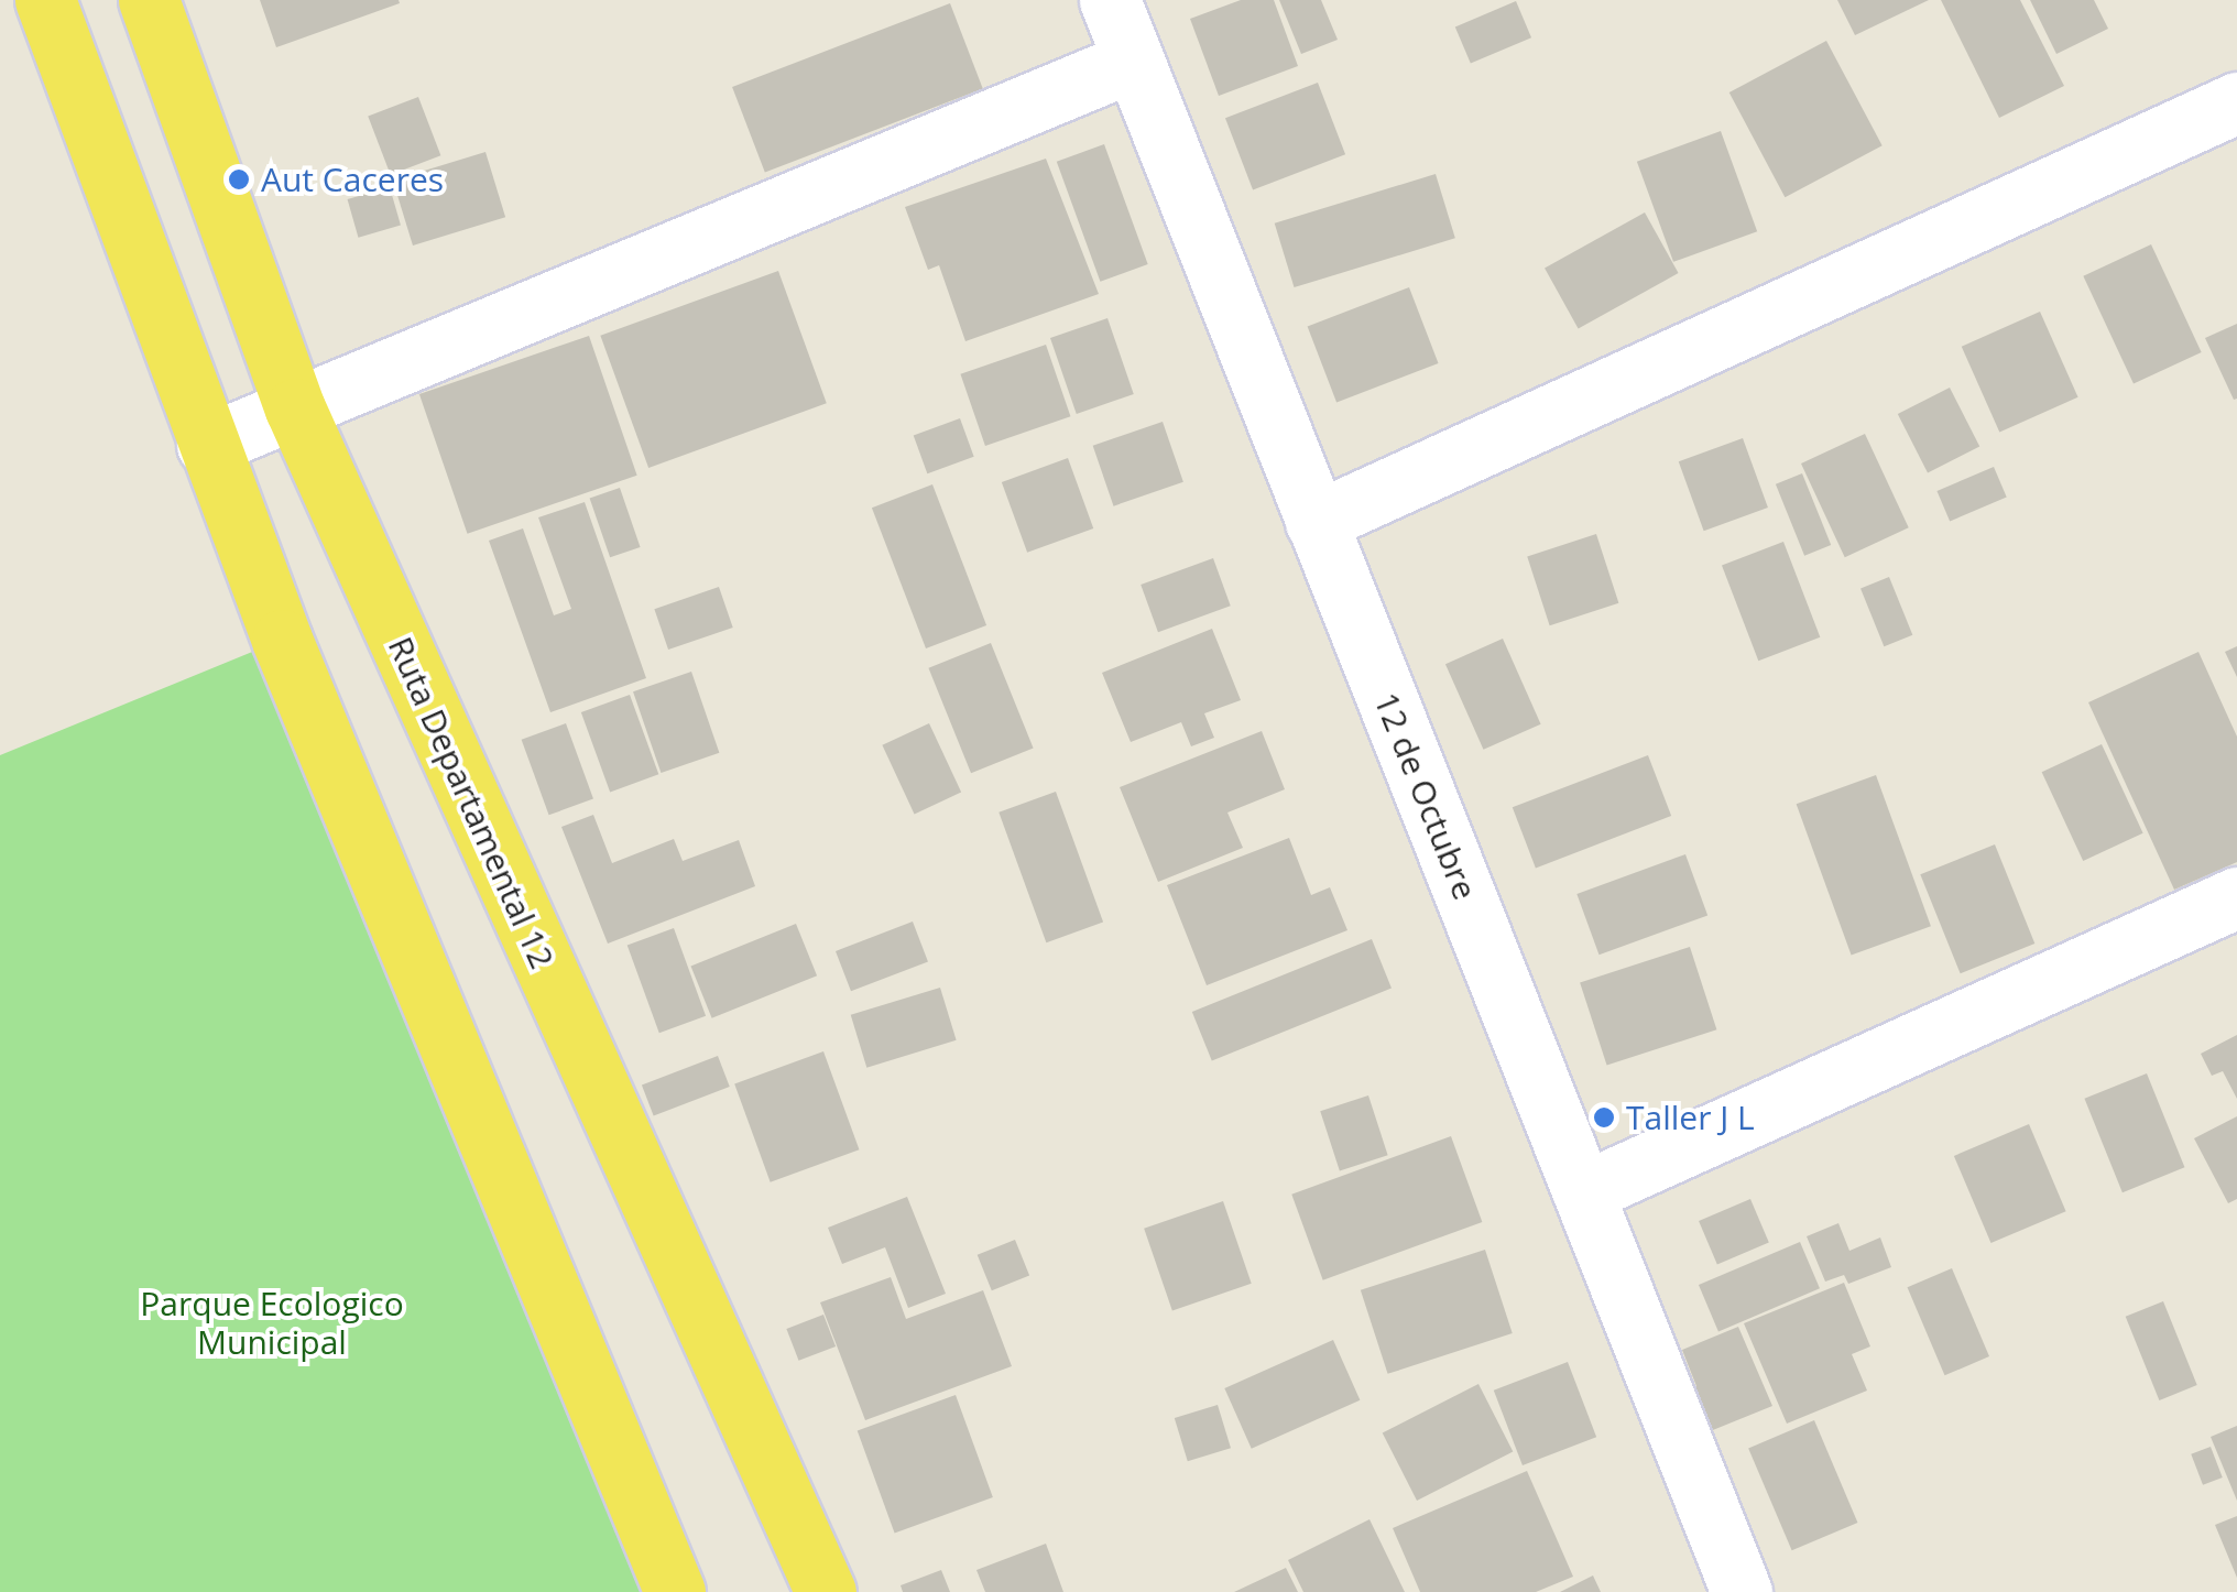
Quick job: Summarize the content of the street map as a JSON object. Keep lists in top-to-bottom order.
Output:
{
  "streets": {
    "main road": ["Ruta Departamental 12"],
    "street": ["12 de Octubre"]
  },
  "parks": ["Parque Ecologico Municipal"],
  "places": ["Aut Caceres", "Taller J L"]
}
